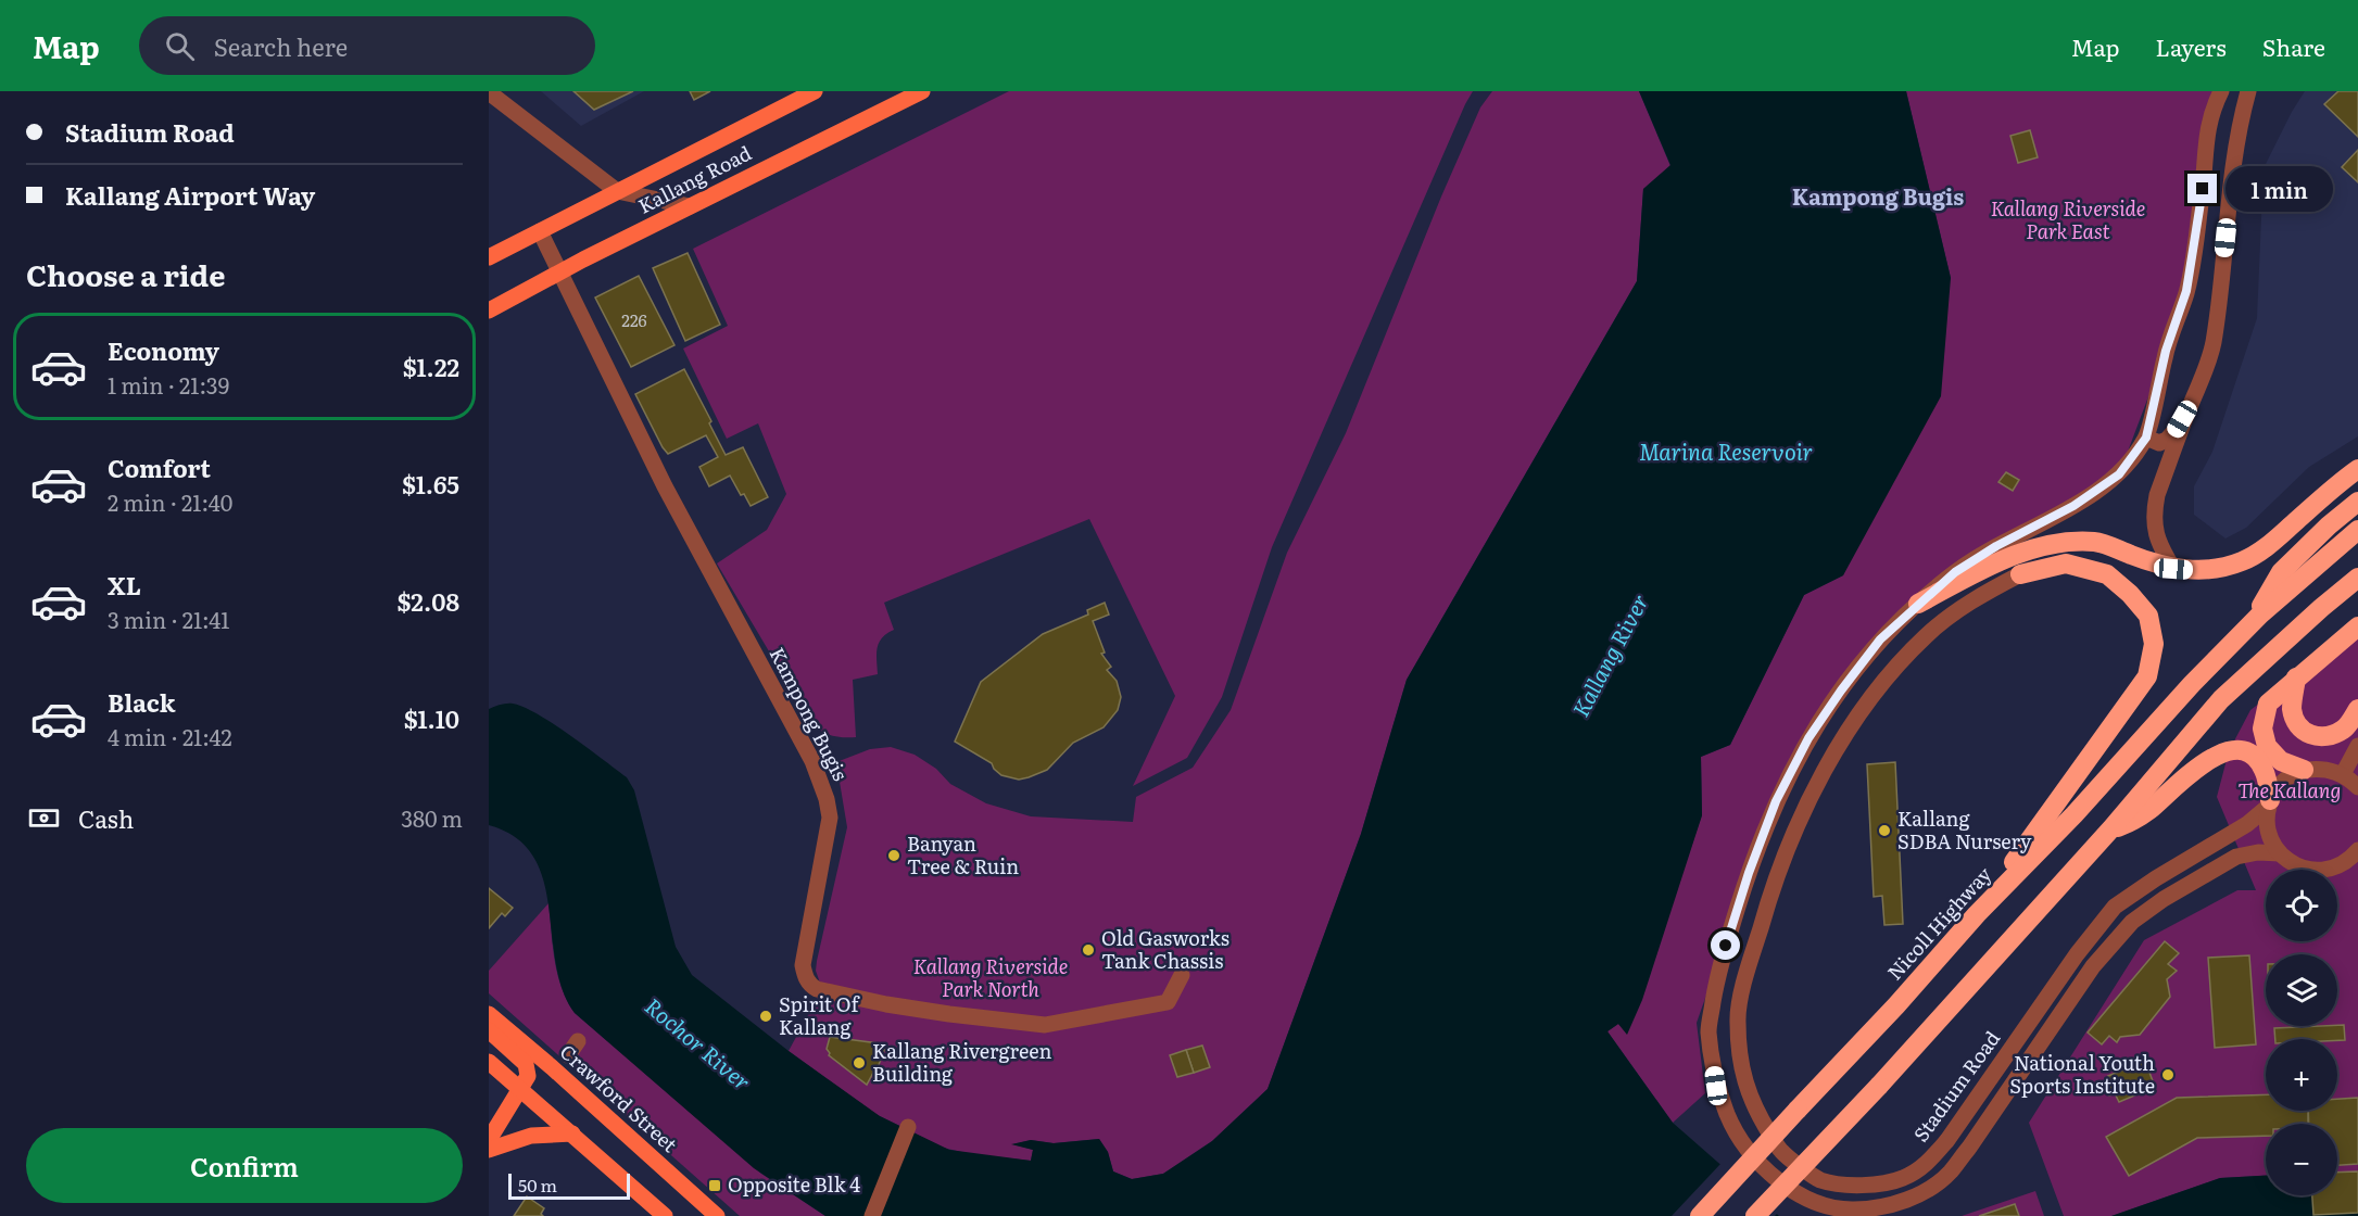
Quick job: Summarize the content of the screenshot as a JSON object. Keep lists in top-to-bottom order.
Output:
{
  "streets": {
    "highway": ["Nicoll Highway"],
    "main road": ["Kallang Road", "Crawford Street"],
    "street": ["Kampong Bugis", "Stadium Road"]
  },
  "crossings": [
    ["Kallang Road", "Kampong Bugis"]
  ],
  "districts": ["Kampong Bugis"],
  "water": ["Marina Reservoir", "Kallang River", "Rochor River"],
  "parks": ["Kallang Riverside Park East", "The Kallang", "Kallang Riverside Park North"],
  "places": {
    "other": [
      "Kallang SDBA Nursery",
      "Banyan Tree & Ruin",
      "Old Gasworks Tank Chassis",
      "Spirit Of Kallang",
      "Kallang Rivergreen Building",
      "National Youth Sports Institute"
    ],
    "transit": ["Opposite Blk 4"]
  },
  "house_numbers": ["226"],
  "scale_bar": "50 m",
  "page": {
    "header": "Map",
    "search": "Search here",
    "nav": ["Map", "Layers", "Share"],
    "banner": ["Stadium Road", "Kallang Airport Way"],
    "bubble": "1 min",
    "heading": "Choose a ride",
    "list": [
      {
        "name": "Economy",
        "note": "1 min · 21:39",
        "value": "$1.22"
      },
      {
        "name": "Comfort",
        "note": "2 min · 21:40",
        "value": "$1.65"
      },
      {
        "name": "XL",
        "note": "3 min · 21:41",
        "value": "$2.08"
      },
      {
        "name": "Black",
        "note": "4 min · 21:42",
        "value": "$1.10"
      }
    ],
    "pay": ["Cash", "380 m"],
    "map_buttons": ["+", "−"],
    "buttons": "Confirm",
    "scale": "50 m"
  }
}
